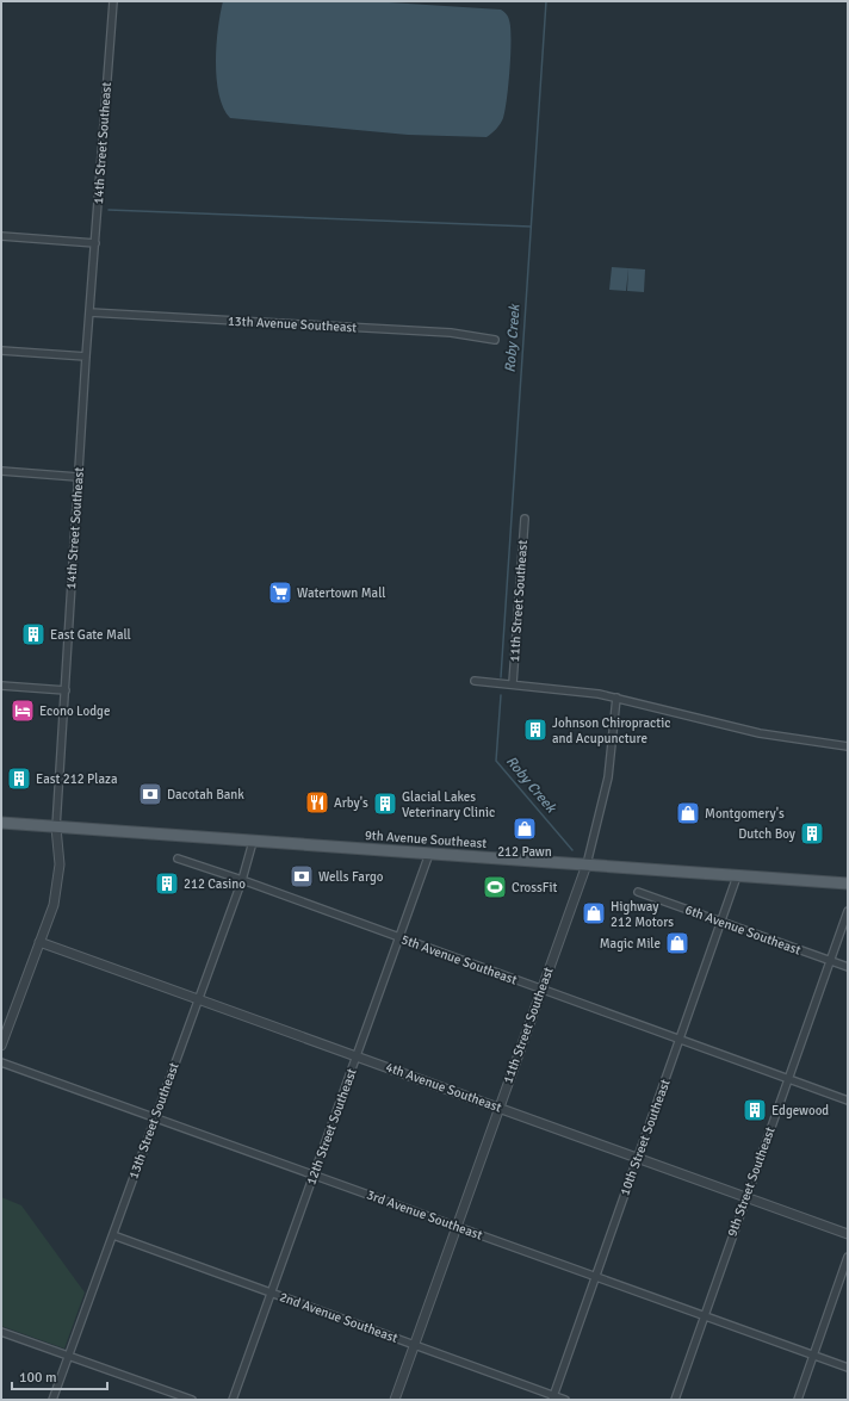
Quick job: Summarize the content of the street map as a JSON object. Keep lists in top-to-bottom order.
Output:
{
  "streets": {
    "main road": ["9th Avenue Southeast"],
    "street": [
      "14th Street Southeast",
      "13th Avenue Southeast",
      "11th Street Southeast",
      "6th Avenue Southeast",
      "5th Avenue Southeast",
      "4th Avenue Southeast",
      "13th Street Southeast",
      "12th Street Southeast",
      "10th Street Southeast",
      "9th Street Southeast",
      "3rd Avenue Southeast",
      "2nd Avenue Southeast"
    ]
  },
  "crossings": [
    ["14th Street Southeast", "13th Avenue Southeast"],
    ["14th Street Southeast", "9th Avenue Southeast"],
    ["14th Street Southeast", "4th Avenue Southeast"],
    ["11th Street Southeast", "9th Avenue Southeast"],
    ["11th Street Southeast", "5th Avenue Southeast"],
    ["11th Street Southeast", "4th Avenue Southeast"],
    ["11th Street Southeast", "3rd Avenue Southeast"],
    ["11th Street Southeast", "2nd Avenue Southeast"],
    ["9th Avenue Southeast", "13th Street Southeast"],
    ["9th Avenue Southeast", "12th Street Southeast"],
    ["9th Avenue Southeast", "10th Street Southeast"],
    ["6th Avenue Southeast", "10th Street Southeast"],
    ["6th Avenue Southeast", "9th Street Southeast"],
    ["5th Avenue Southeast", "13th Street Southeast"],
    ["5th Avenue Southeast", "12th Street Southeast"],
    ["5th Avenue Southeast", "10th Street Southeast"],
    ["5th Avenue Southeast", "9th Street Southeast"],
    ["4th Avenue Southeast", "13th Street Southeast"],
    ["4th Avenue Southeast", "12th Street Southeast"],
    ["4th Avenue Southeast", "10th Street Southeast"],
    ["4th Avenue Southeast", "9th Street Southeast"],
    ["13th Street Southeast", "3rd Avenue Southeast"],
    ["13th Street Southeast", "2nd Avenue Southeast"],
    ["12th Street Southeast", "3rd Avenue Southeast"],
    ["12th Street Southeast", "2nd Avenue Southeast"],
    ["10th Street Southeast", "3rd Avenue Southeast"],
    ["10th Street Southeast", "2nd Avenue Southeast"],
    ["9th Street Southeast", "3rd Avenue Southeast"]
  ],
  "water": ["Roby Creek"],
  "places": {
    "supermarket": ["Watertown Mall"],
    "building": [
      "East Gate Mall",
      "Johnson Chiropractic and Acupuncture",
      "East 212 Plaza",
      "Glacial Lakes Veterinary Clinic",
      "Dutch Boy",
      "212 Casino",
      "Edgewood"
    ],
    "hotel": ["Econo Lodge"],
    "bank": ["Dacotah Bank", "Wells Fargo"],
    "restaurant": ["Arby's"],
    "shop": [
      "Montgomery's",
      "212 Pawn",
      "Highway 212 Motors",
      "Magic Mile"
    ],
    "sports": ["CrossFit"]
  },
  "scale_bar": "100 m"
}
